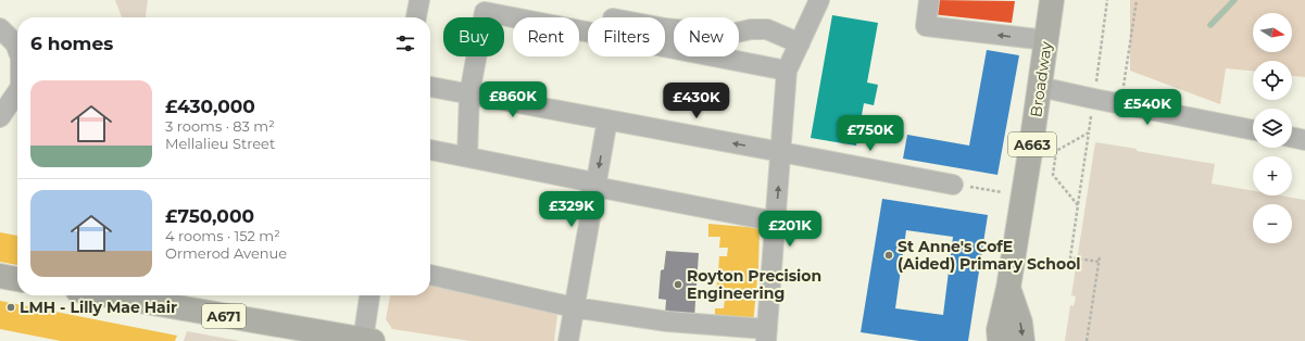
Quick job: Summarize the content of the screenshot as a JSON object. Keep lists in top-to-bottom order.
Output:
{
  "streets": {
    "main road": ["Broadway", "A663", "A671"]
  },
  "places": ["St Anne's CofE (Aided) Primary School", "Royton Precision Engineering", "LMH - Lilly Mae Hair"],
  "north": "right",
  "page": {
    "map_buttons": ["+", "−"],
    "chip": [
      "Buy",
      "Rent",
      "Filters",
      "New"
    ],
    "heading": "6 homes",
    "list": [
      {
        "name": "£430,000",
        "note": "3 rooms · 83 m² · Mellalieu Street"
      },
      {
        "name": "£750,000",
        "note": "4 rooms · 152 m² · Ormerod Avenue"
      }
    ],
    "price": [
      "£860K",
      "£430K",
      "£540K",
      "£750K",
      "£329K",
      "£201K"
    ]
  }
}
